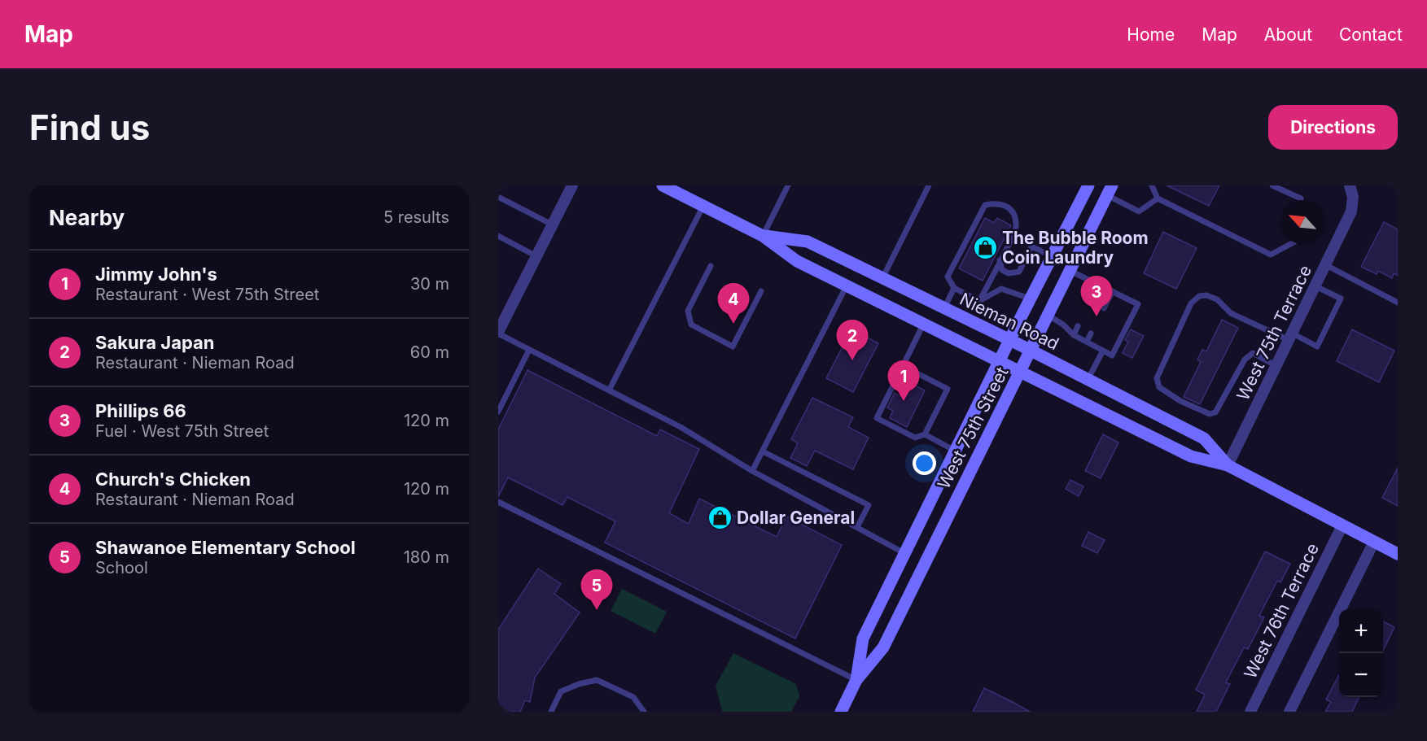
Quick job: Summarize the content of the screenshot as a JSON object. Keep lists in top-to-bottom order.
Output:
{
  "streets": {
    "main road": ["Nieman Road", "West 75th Street"],
    "street": ["West 75th Terrace", "West 76th Terrace"]
  },
  "crossings": [
    ["Nieman Road", "West 75th Terrace"],
    ["Nieman Road", "West 75th Street"],
    ["Nieman Road", "West 76th Terrace"]
  ],
  "places": {
    "shop": ["The Bubble Room Coin Laundry", "Dollar General"]
  },
  "north": "top left",
  "page": {
    "header": "Map",
    "nav": [
      "Home",
      "Map",
      "About",
      "Contact"
    ],
    "buttons": "Directions",
    "title": "Find us",
    "heading": ["Nearby", "5 results"],
    "list": [
      {
        "mark": "1",
        "name": "Jimmy John's",
        "note": "Restaurant · West 75th Street",
        "value": "30 m"
      },
      {
        "mark": "2",
        "name": "Sakura Japan",
        "note": "Restaurant · Nieman Road",
        "value": "60 m"
      },
      {
        "mark": "3",
        "name": "Phillips 66",
        "note": "Fuel · West 75th Street",
        "value": "120 m"
      },
      {
        "mark": "4",
        "name": "Church's Chicken",
        "note": "Restaurant · Nieman Road",
        "value": "120 m"
      },
      {
        "mark": "5",
        "name": "Shawanoe Elementary School",
        "note": "School",
        "value": "180 m"
      }
    ],
    "pins": [
      "3",
      "4",
      "2",
      "1",
      "5"
    ],
    "map_buttons": ["+", "−"]
  }
}
